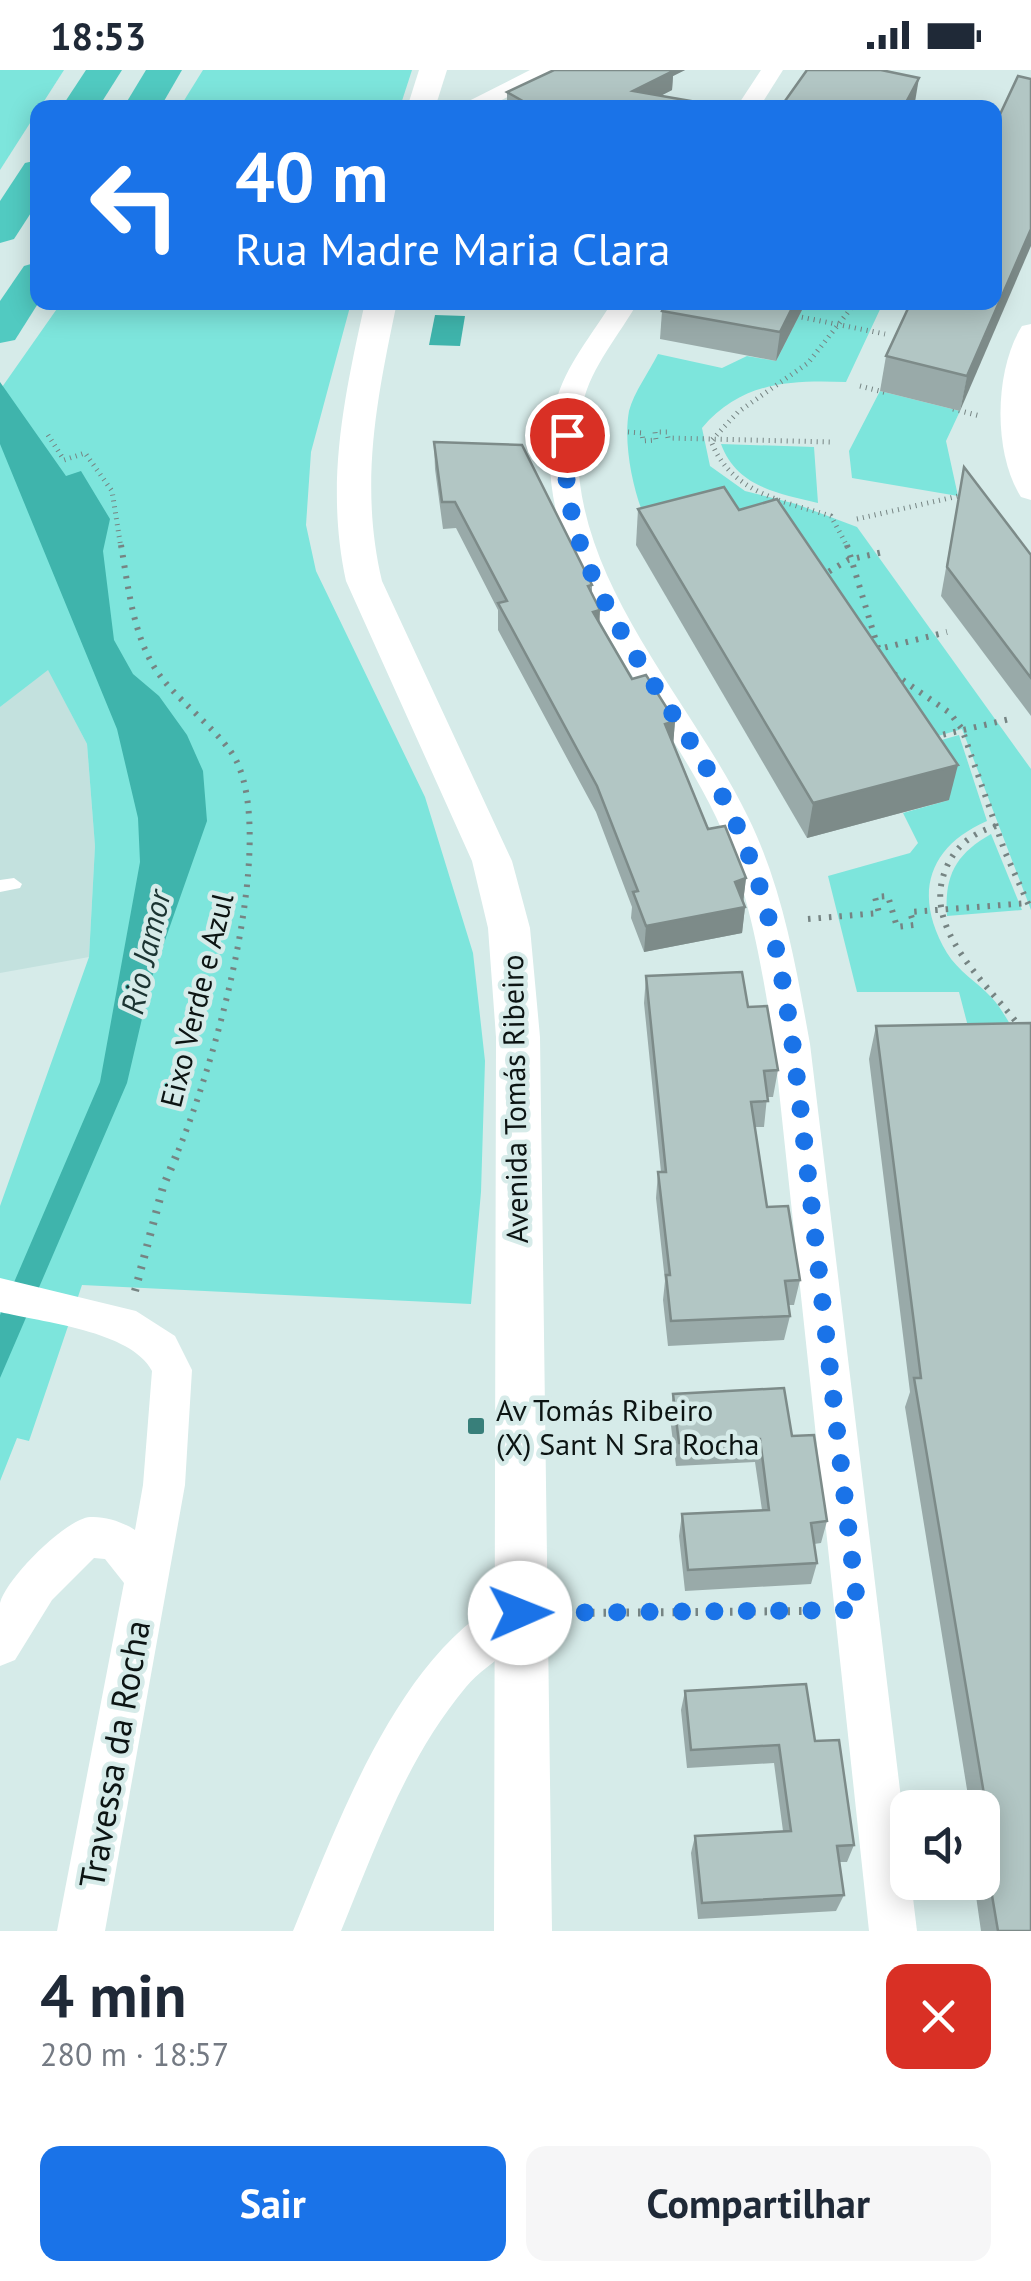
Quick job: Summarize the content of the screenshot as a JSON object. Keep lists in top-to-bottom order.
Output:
{
  "streets": {
    "street": ["Avenida Tomás Ribeiro", "Travessa da Rocha"],
    "path": ["Eixo Verde e Azul"]
  },
  "water": ["Rio Jamor"],
  "places": {
    "transit": ["Av Tomás Ribeiro (X) Sant N Sra Rocha"]
  },
  "page": {
    "status": "18:53",
    "turn": ["40 m", "Rua Madre Maria Clara"],
    "heading": ["4 min", "280 m · 18:57"],
    "buttons": ["Sair", "Compartilhar"]
  }
}
